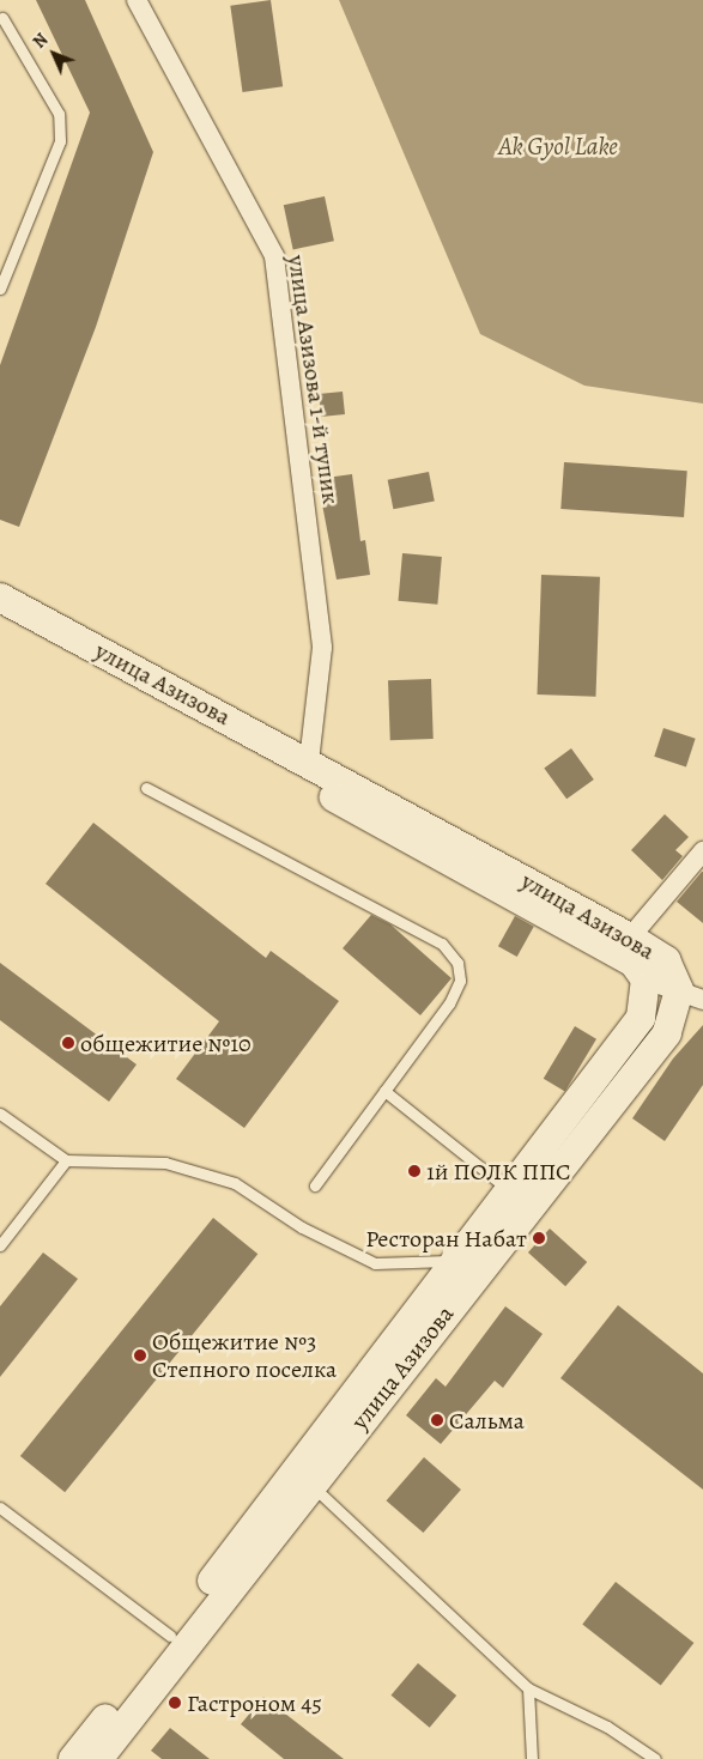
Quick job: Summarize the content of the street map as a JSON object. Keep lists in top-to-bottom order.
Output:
{
  "streets": {
    "main road": ["улица Азизова"],
    "street": ["улица Азизова 1-й тупик"]
  },
  "crossings": [
    ["улица Азизова 1-й тупик", "улица Азизова"]
  ],
  "water": ["Ak Gyol Lake"],
  "places": [
    "общежитие №10",
    "1й ПОЛК ППС",
    "Ресторан Набат",
    "Общежитие №3 Степного поселка",
    "Сальма",
    "Гастроном 45"
  ],
  "north": "top left"
}
